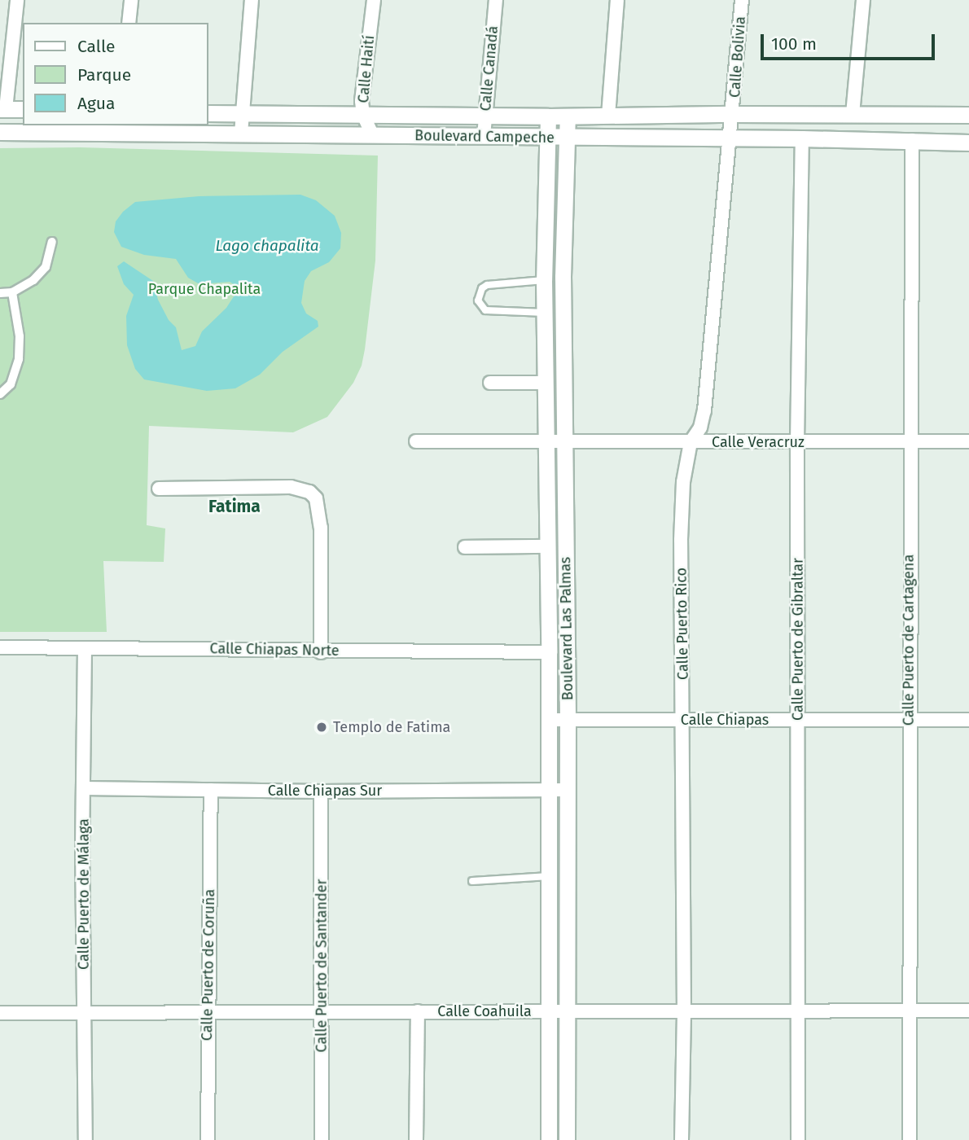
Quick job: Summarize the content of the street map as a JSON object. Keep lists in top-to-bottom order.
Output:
{
  "streets": {
    "street": [
      "Calle Bolivia",
      "Calle Canadá",
      "Calle Haití",
      "Boulevard Campeche",
      "Calle Veracruz",
      "Calle Puerto Rico",
      "Boulevard Las Palmas",
      "Calle Puerto de Gibraltar",
      "Calle Puerto de Cartagena",
      "Calle Chiapas Norte",
      "Calle Chiapas",
      "Calle Chiapas Sur",
      "Calle Puerto de Málaga",
      "Calle Puerto de Coruña",
      "Calle Puerto de Santander",
      "Calle Coahuila"
    ]
  },
  "crossings": [
    ["Calle Bolivia", "Boulevard Campeche"],
    ["Calle Bolivia", "Calle Puerto Rico"],
    ["Calle Canadá", "Boulevard Campeche"],
    ["Calle Haití", "Boulevard Campeche"],
    ["Boulevard Campeche", "Calle Puerto Rico"],
    ["Boulevard Campeche", "Boulevard Las Palmas"],
    ["Boulevard Campeche", "Calle Puerto de Gibraltar"],
    ["Boulevard Campeche", "Calle Puerto de Cartagena"],
    ["Calle Veracruz", "Calle Puerto Rico"],
    ["Calle Veracruz", "Boulevard Las Palmas"],
    ["Calle Veracruz", "Calle Puerto de Gibraltar"],
    ["Calle Veracruz", "Calle Puerto de Cartagena"],
    ["Calle Puerto Rico", "Calle Chiapas"],
    ["Calle Puerto Rico", "Calle Coahuila"],
    ["Boulevard Las Palmas", "Calle Chiapas Norte"],
    ["Boulevard Las Palmas", "Calle Chiapas"],
    ["Boulevard Las Palmas", "Calle Chiapas Sur"],
    ["Boulevard Las Palmas", "Calle Coahuila"],
    ["Calle Puerto de Gibraltar", "Calle Chiapas"],
    ["Calle Puerto de Gibraltar", "Calle Coahuila"],
    ["Calle Puerto de Cartagena", "Calle Chiapas"],
    ["Calle Puerto de Cartagena", "Calle Coahuila"],
    ["Calle Chiapas Norte", "Calle Puerto de Málaga"],
    ["Calle Chiapas Sur", "Calle Puerto de Málaga"],
    ["Calle Chiapas Sur", "Calle Puerto de Coruña"],
    ["Calle Chiapas Sur", "Calle Puerto de Santander"],
    ["Calle Puerto de Málaga", "Calle Coahuila"],
    ["Calle Puerto de Coruña", "Calle Coahuila"],
    ["Calle Puerto de Santander", "Calle Coahuila"]
  ],
  "districts": ["Fatima"],
  "water": ["Lago chapalita"],
  "parks": ["Parque Chapalita"],
  "places": ["Templo de Fatima"],
  "legend": ["Calle", "Parque", "Agua"],
  "scale_bar": "100 m"
}
